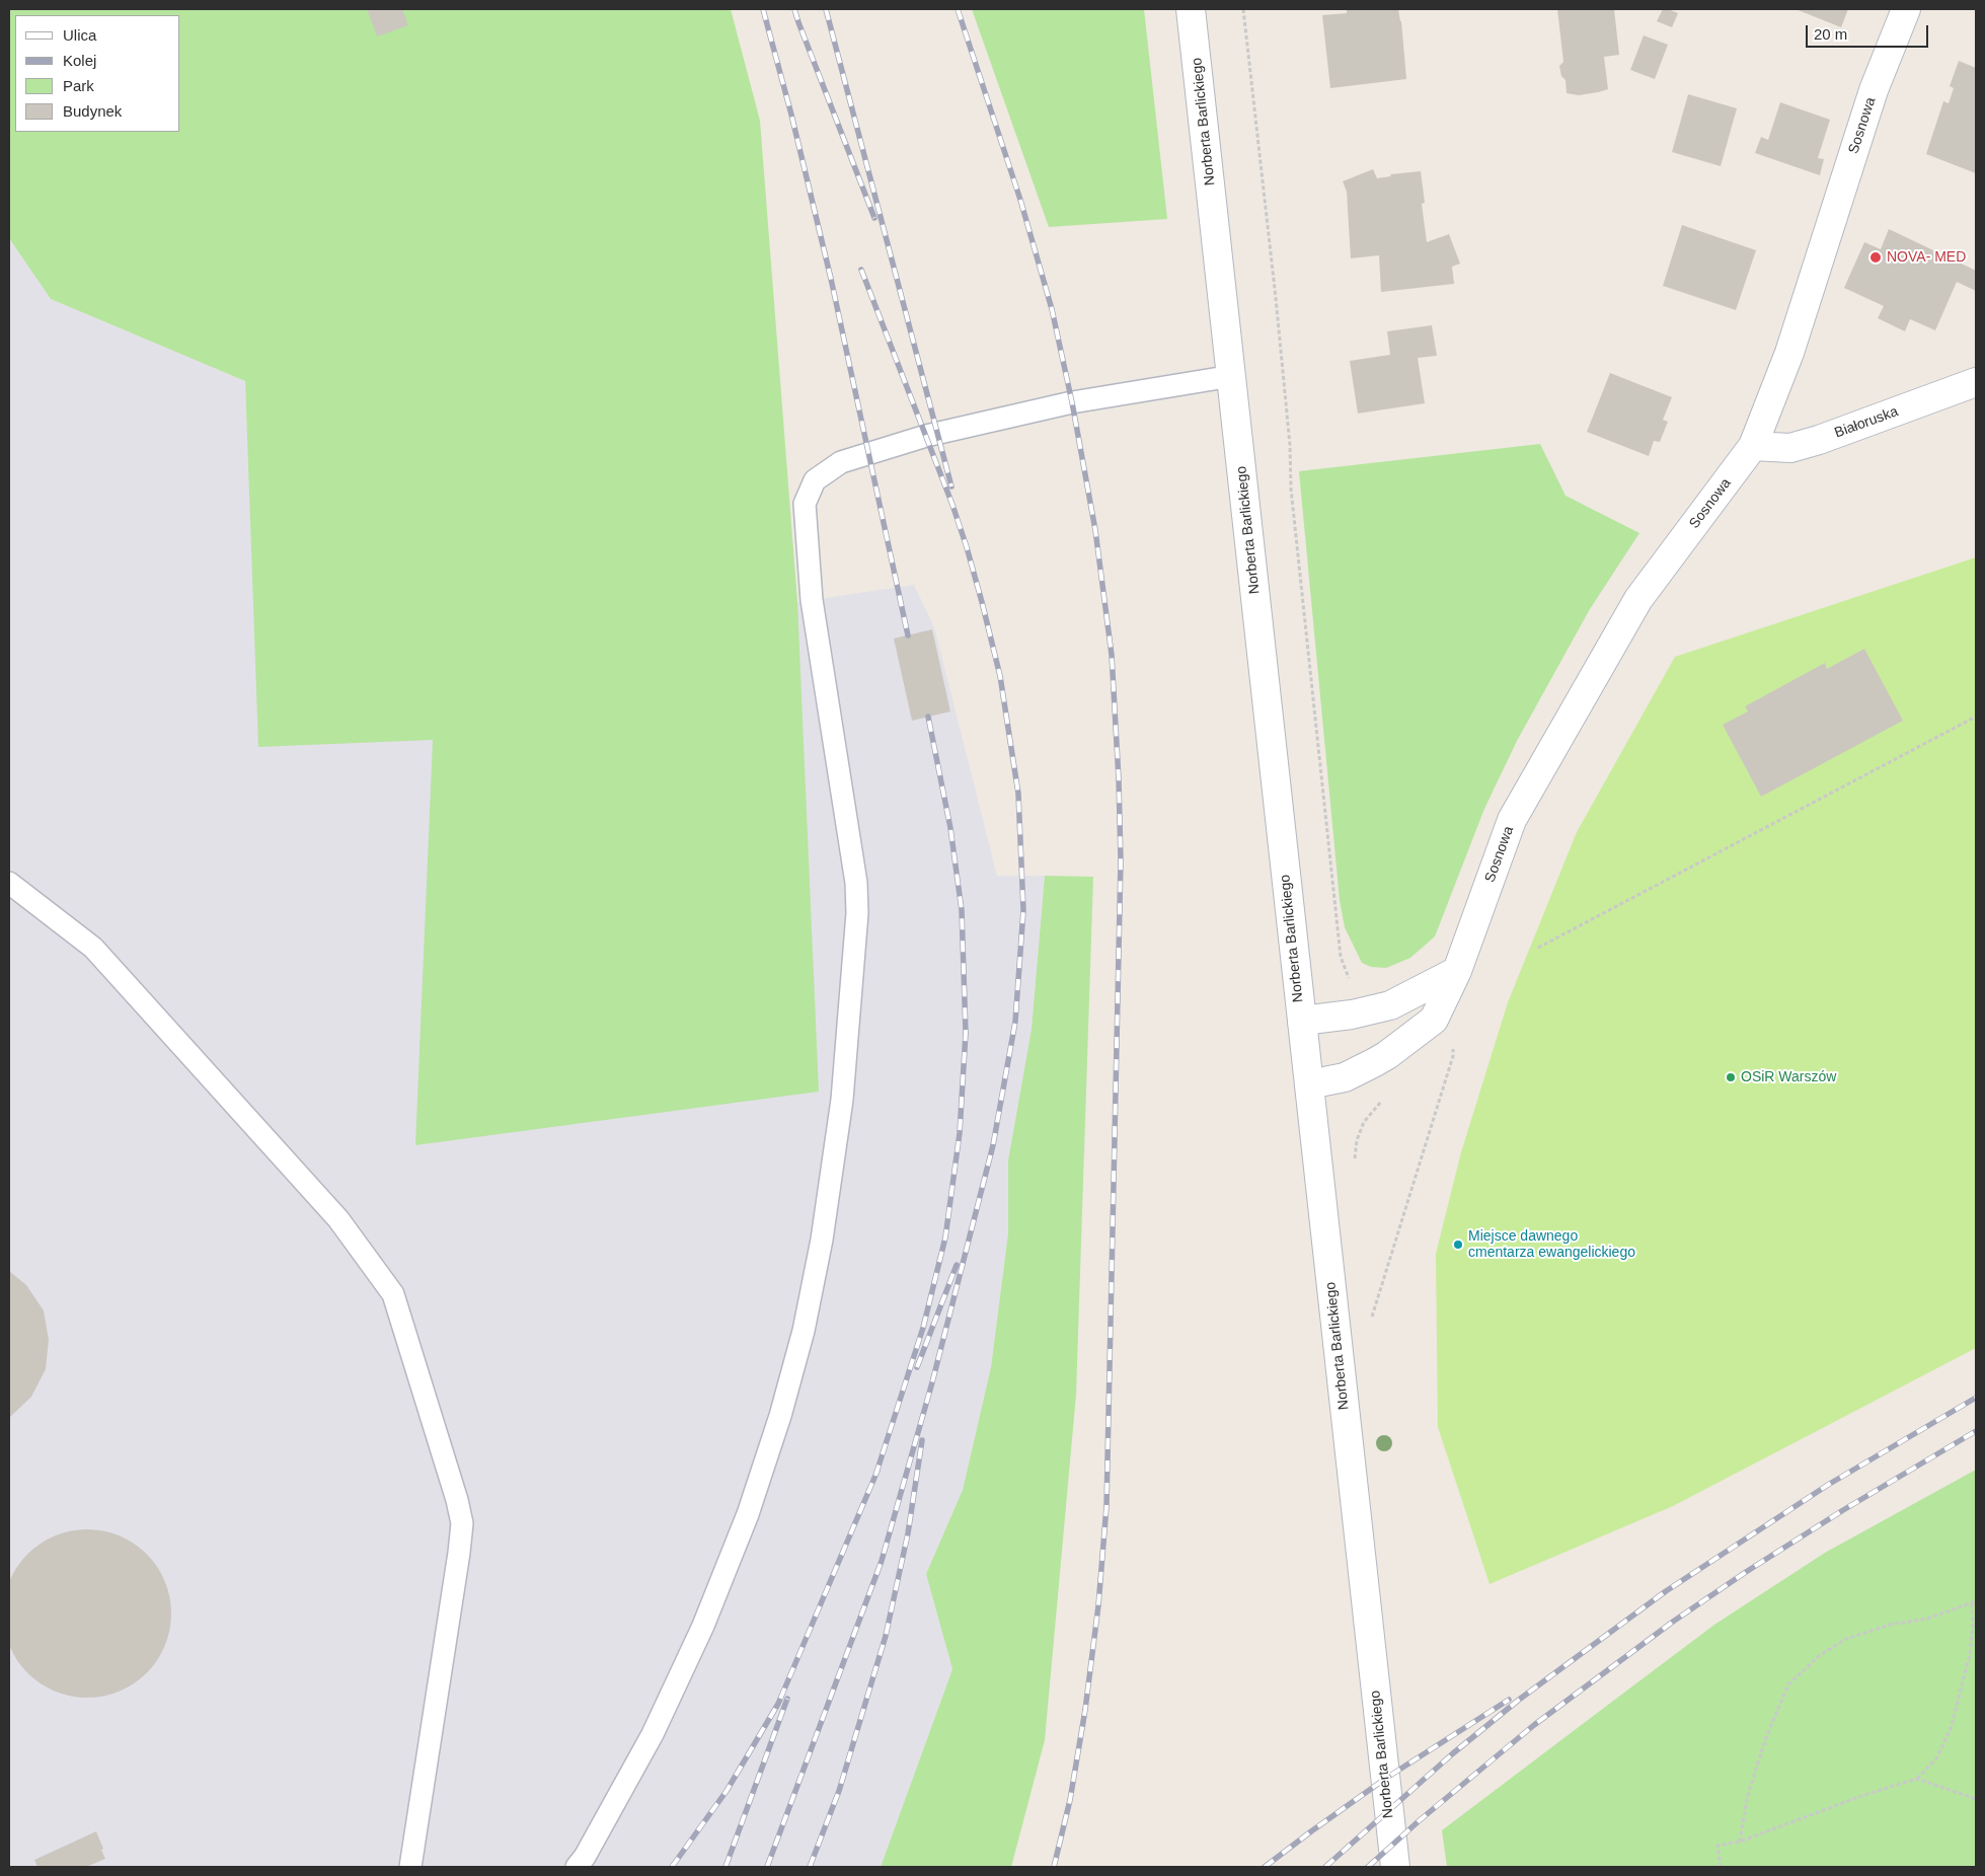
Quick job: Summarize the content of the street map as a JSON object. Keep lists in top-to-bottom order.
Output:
{
  "streets": {
    "street": ["Norberta Barlickiego", "Sosnowa", "Białoruska"]
  },
  "crossings": [
    ["Norberta Barlickiego", "Sosnowa"],
    ["Sosnowa", "Białoruska"]
  ],
  "places": ["NOVA- MED", "OSiR Warszów", "Miejsce dawnego cmentarza ewangelickiego"],
  "legend": [
    "Ulica",
    "Kolej",
    "Park",
    "Budynek"
  ],
  "scale_bar": "20 m"
}
